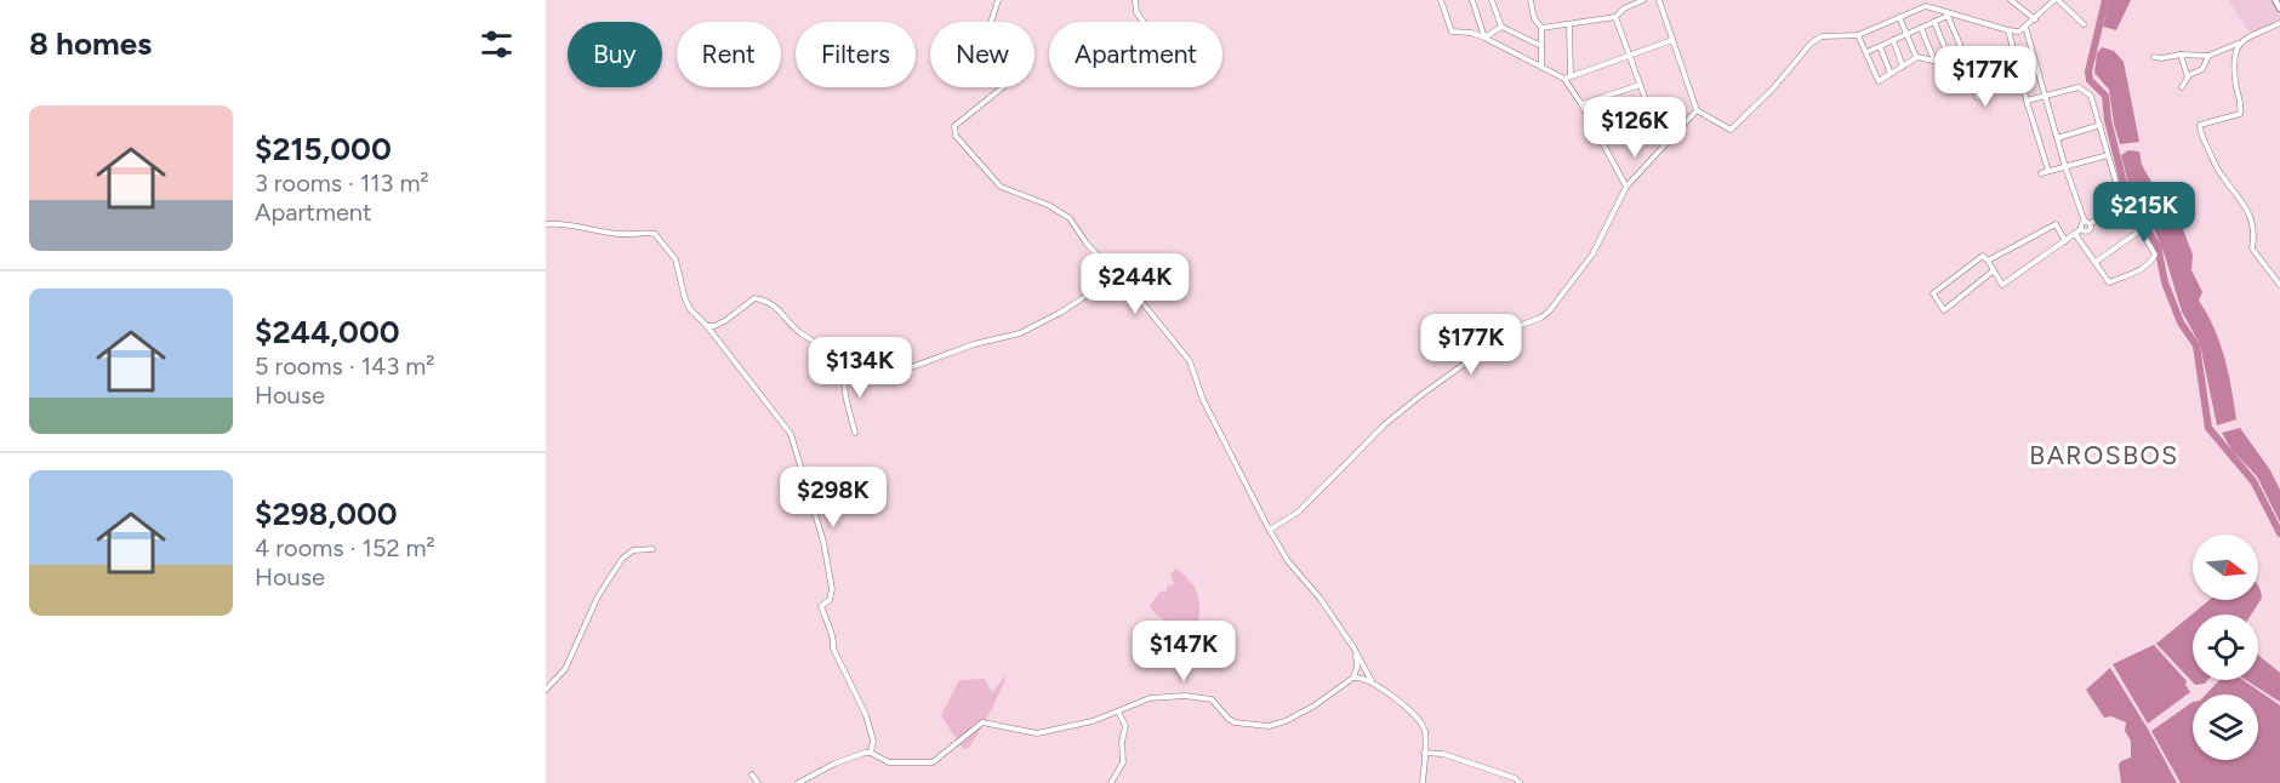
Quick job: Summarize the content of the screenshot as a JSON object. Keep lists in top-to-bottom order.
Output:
{
  "districts": ["BAROSBOS"],
  "north": "right",
  "page": {
    "heading": "8 homes",
    "chip": [
      "Buy",
      "Rent",
      "Filters",
      "New",
      "Apartment"
    ],
    "price": [
      "$177K",
      "$126K",
      "$215K",
      "$244K",
      "$177K",
      "$134K",
      "$298K",
      "$147K"
    ],
    "list": [
      {
        "name": "$215,000",
        "note": "3 rooms · 113 m² · Apartment"
      },
      {
        "name": "$244,000",
        "note": "5 rooms · 143 m² · House"
      },
      {
        "name": "$298,000",
        "note": "4 rooms · 152 m² · House"
      }
    ]
  }
}
